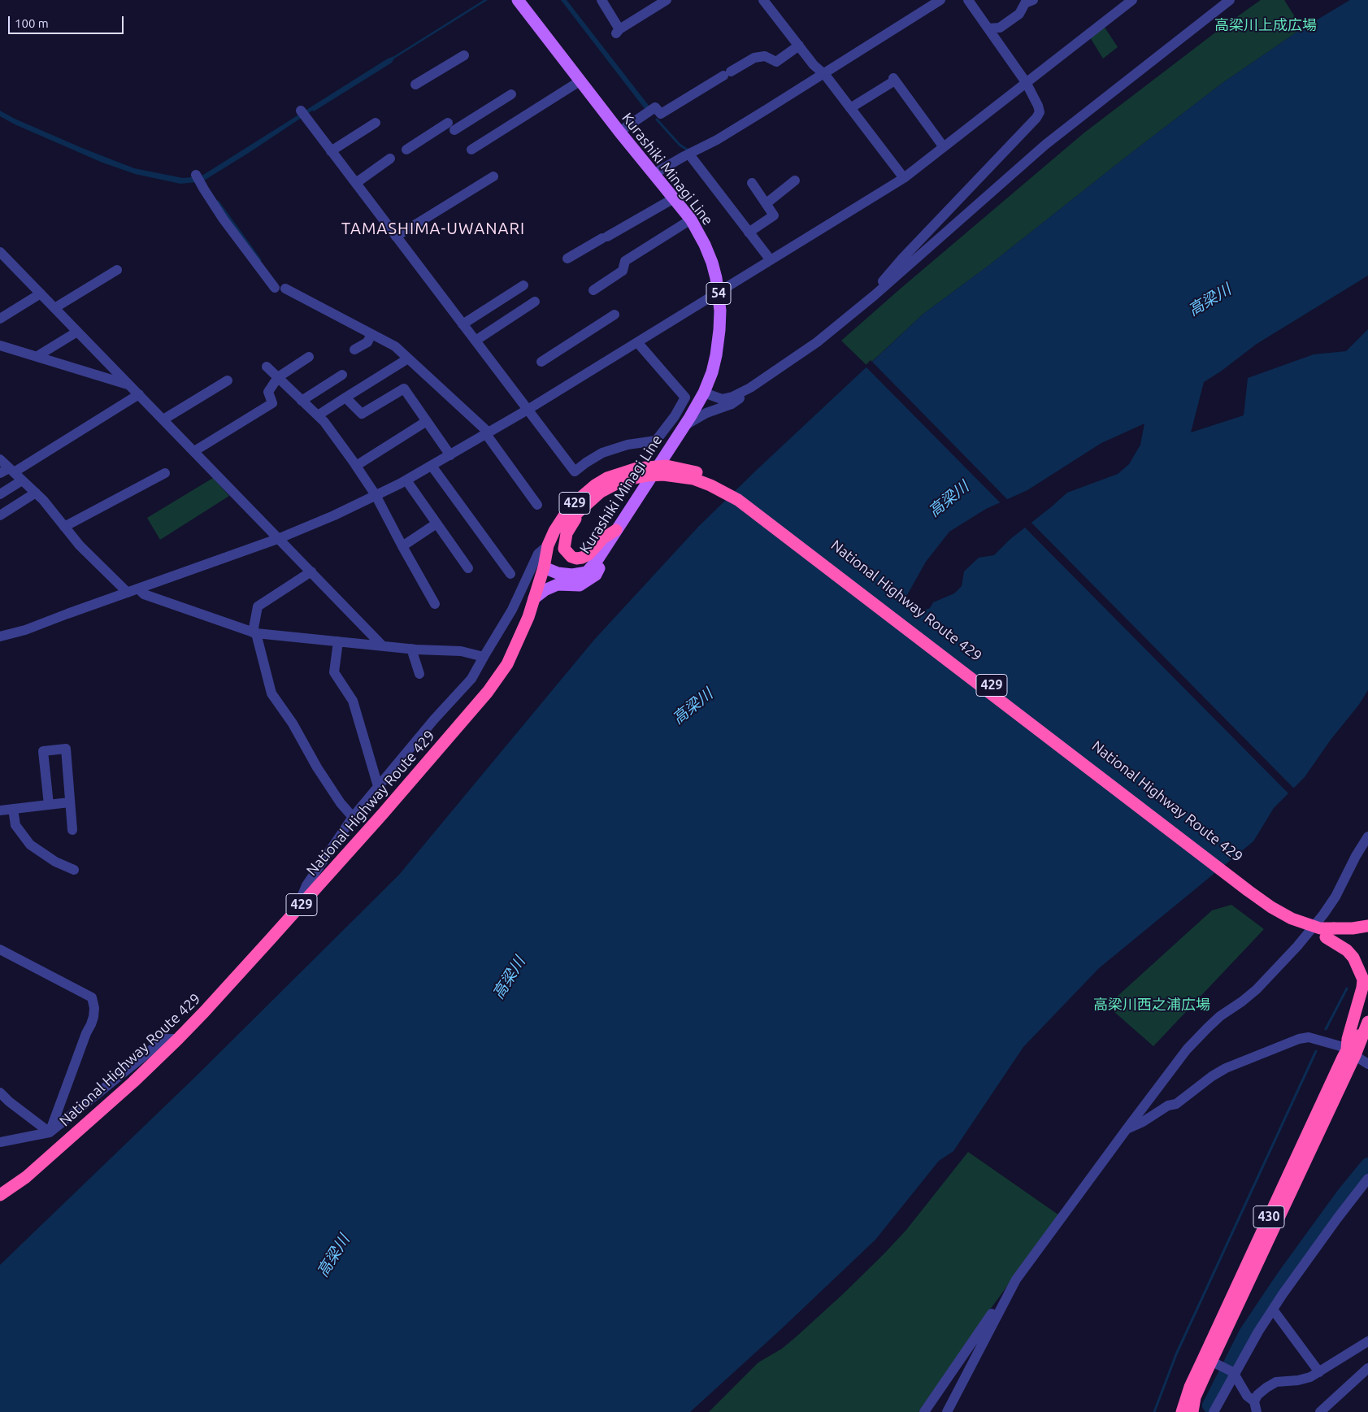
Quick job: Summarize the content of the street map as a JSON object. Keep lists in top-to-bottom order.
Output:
{
  "streets": {
    "highway": ["429", "National Highway Route 429", "430"],
    "main road": ["Kurashiki Minagi Line", "54"]
  },
  "crossings": [
    ["Kurashiki Minagi Line", "National Highway Route 429"],
    ["National Highway Route 429", "430"]
  ],
  "districts": ["TAMASHIMA-UWANARI"],
  "water": ["高梁川"],
  "parks": ["高梁川上成広場", "高梁川西之浦広場"],
  "scale_bar": "100 m"
}
